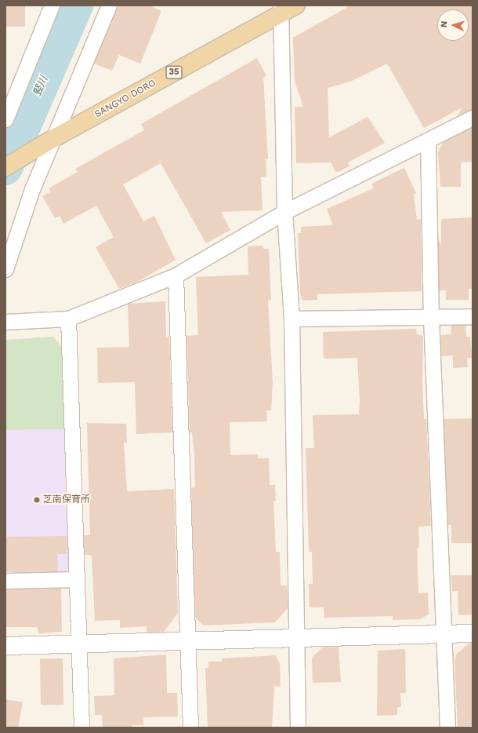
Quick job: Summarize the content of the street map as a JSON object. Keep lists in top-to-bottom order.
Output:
{
  "streets": {
    "main road": ["35", "SANGYO DORO"]
  },
  "water": ["竪川"],
  "places": ["芝南保育所"],
  "north": "left"
}
